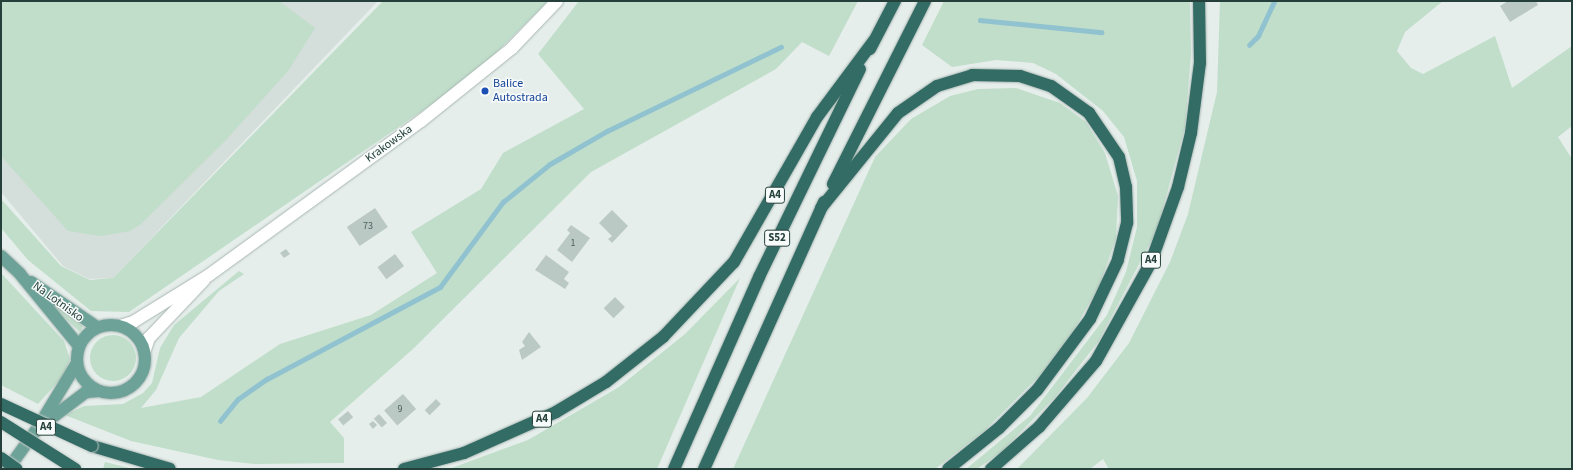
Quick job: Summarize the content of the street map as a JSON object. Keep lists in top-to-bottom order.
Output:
{
  "streets": {
    "highway": ["A4", "S52"],
    "main road": ["Na Lotnisko"],
    "street": ["Krakowska"]
  },
  "crossings": [
    ["Krakowska", "Na Lotnisko"],
    ["A4", "S52"]
  ],
  "places": ["Balice Autostrada"],
  "house_numbers": ["73", "1", "9"]
}
